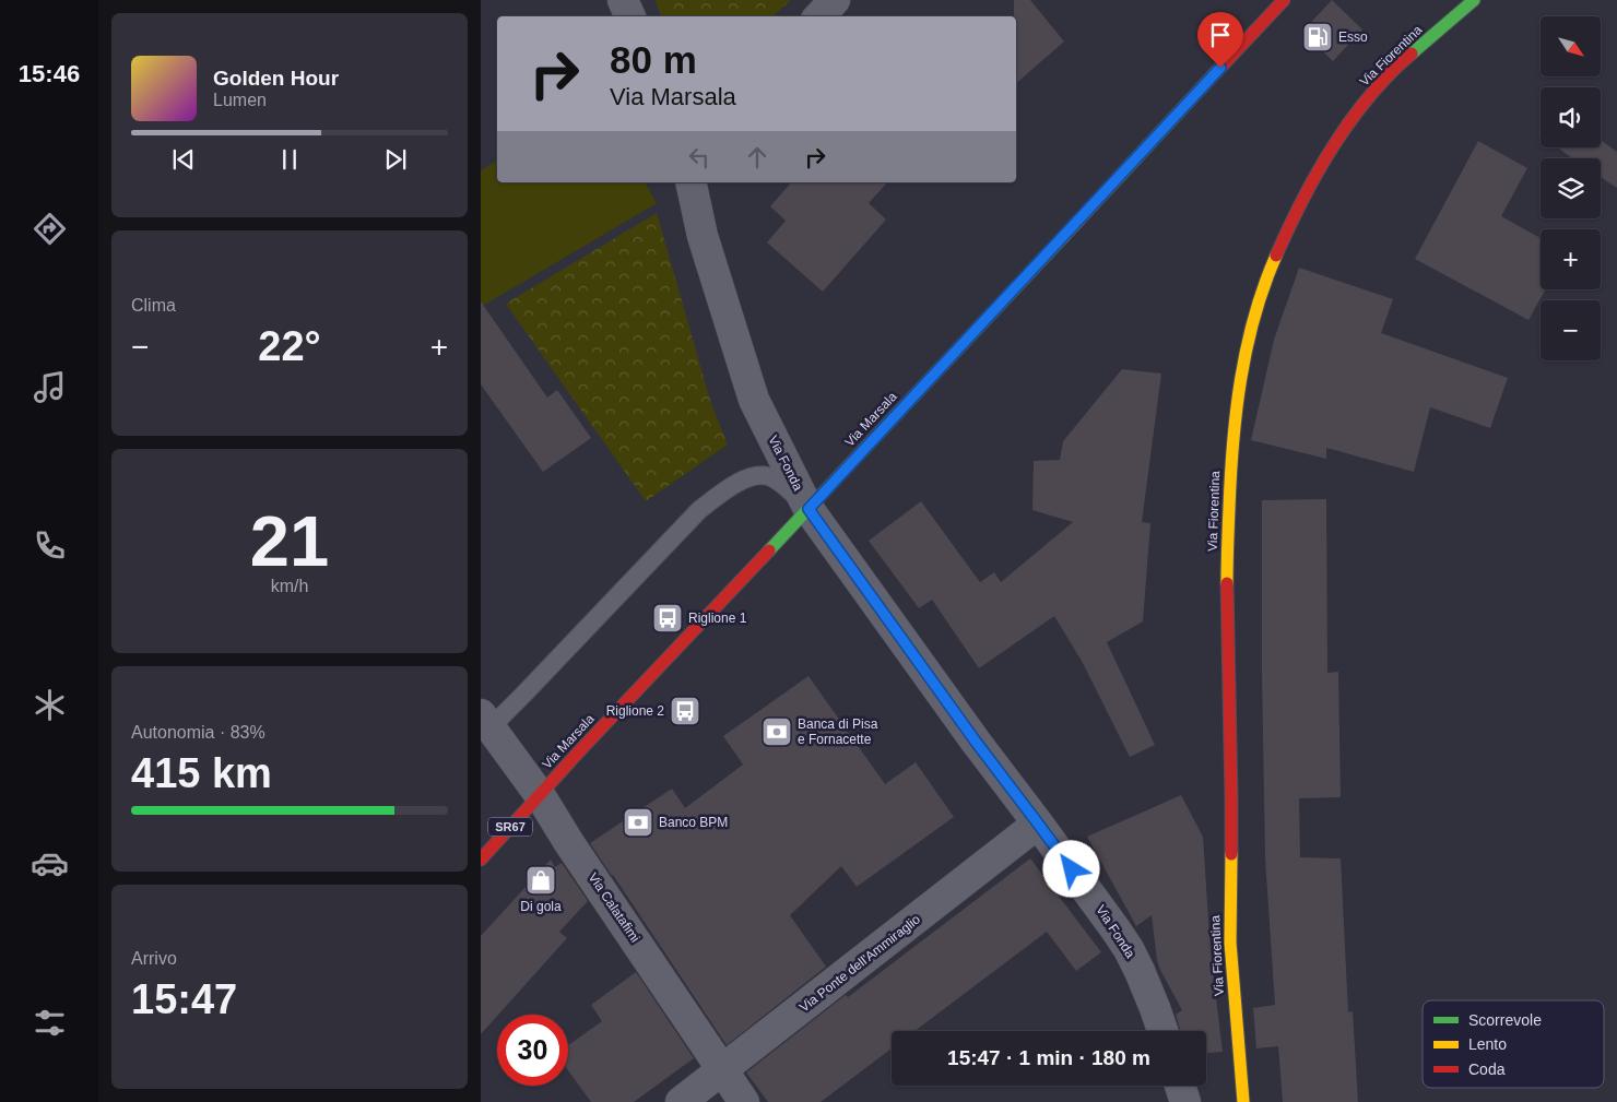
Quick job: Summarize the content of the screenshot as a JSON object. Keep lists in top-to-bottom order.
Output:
{
  "streets": {
    "main road": ["Via Fiorentina", "Via Marsala", "SR67"],
    "street": ["Via Fonda", "Via Calatafimi", "Via Ponte dell'Ammiraglio"]
  },
  "crossings": [
    ["Via Marsala", "Via Fonda"],
    ["Via Marsala", "Via Calatafimi"],
    ["Via Fonda", "Via Ponte dell'Ammiraglio"],
    ["Via Calatafimi", "Via Ponte dell'Ammiraglio"]
  ],
  "places": {
    "fuel station": ["Esso"],
    "bus stop": ["Riglione 1", "Riglione 2"],
    "bank": ["Banca di Pisa e Fornacette", "Banco BPM"],
    "shop": ["Di gola"]
  },
  "legend": ["Scorrevole", "Lento", "Coda"],
  "north": "bottom right",
  "page": {
    "tabs": "15:46",
    "map_buttons": ["+", "−"],
    "turn": ["80 m", "Via Marsala"],
    "song": ["Golden Hour", "Lumen"],
    "tile": [
      "Clima",
      ["21", "km/h"],
      ["Autonomia · 83%", "415 km"],
      ["Arrivo", "15:47"]
    ],
    "heat": ["−", "22°", "+"],
    "limit": "30",
    "trip": "15:47 · 1 min · 180 m"
  }
}
